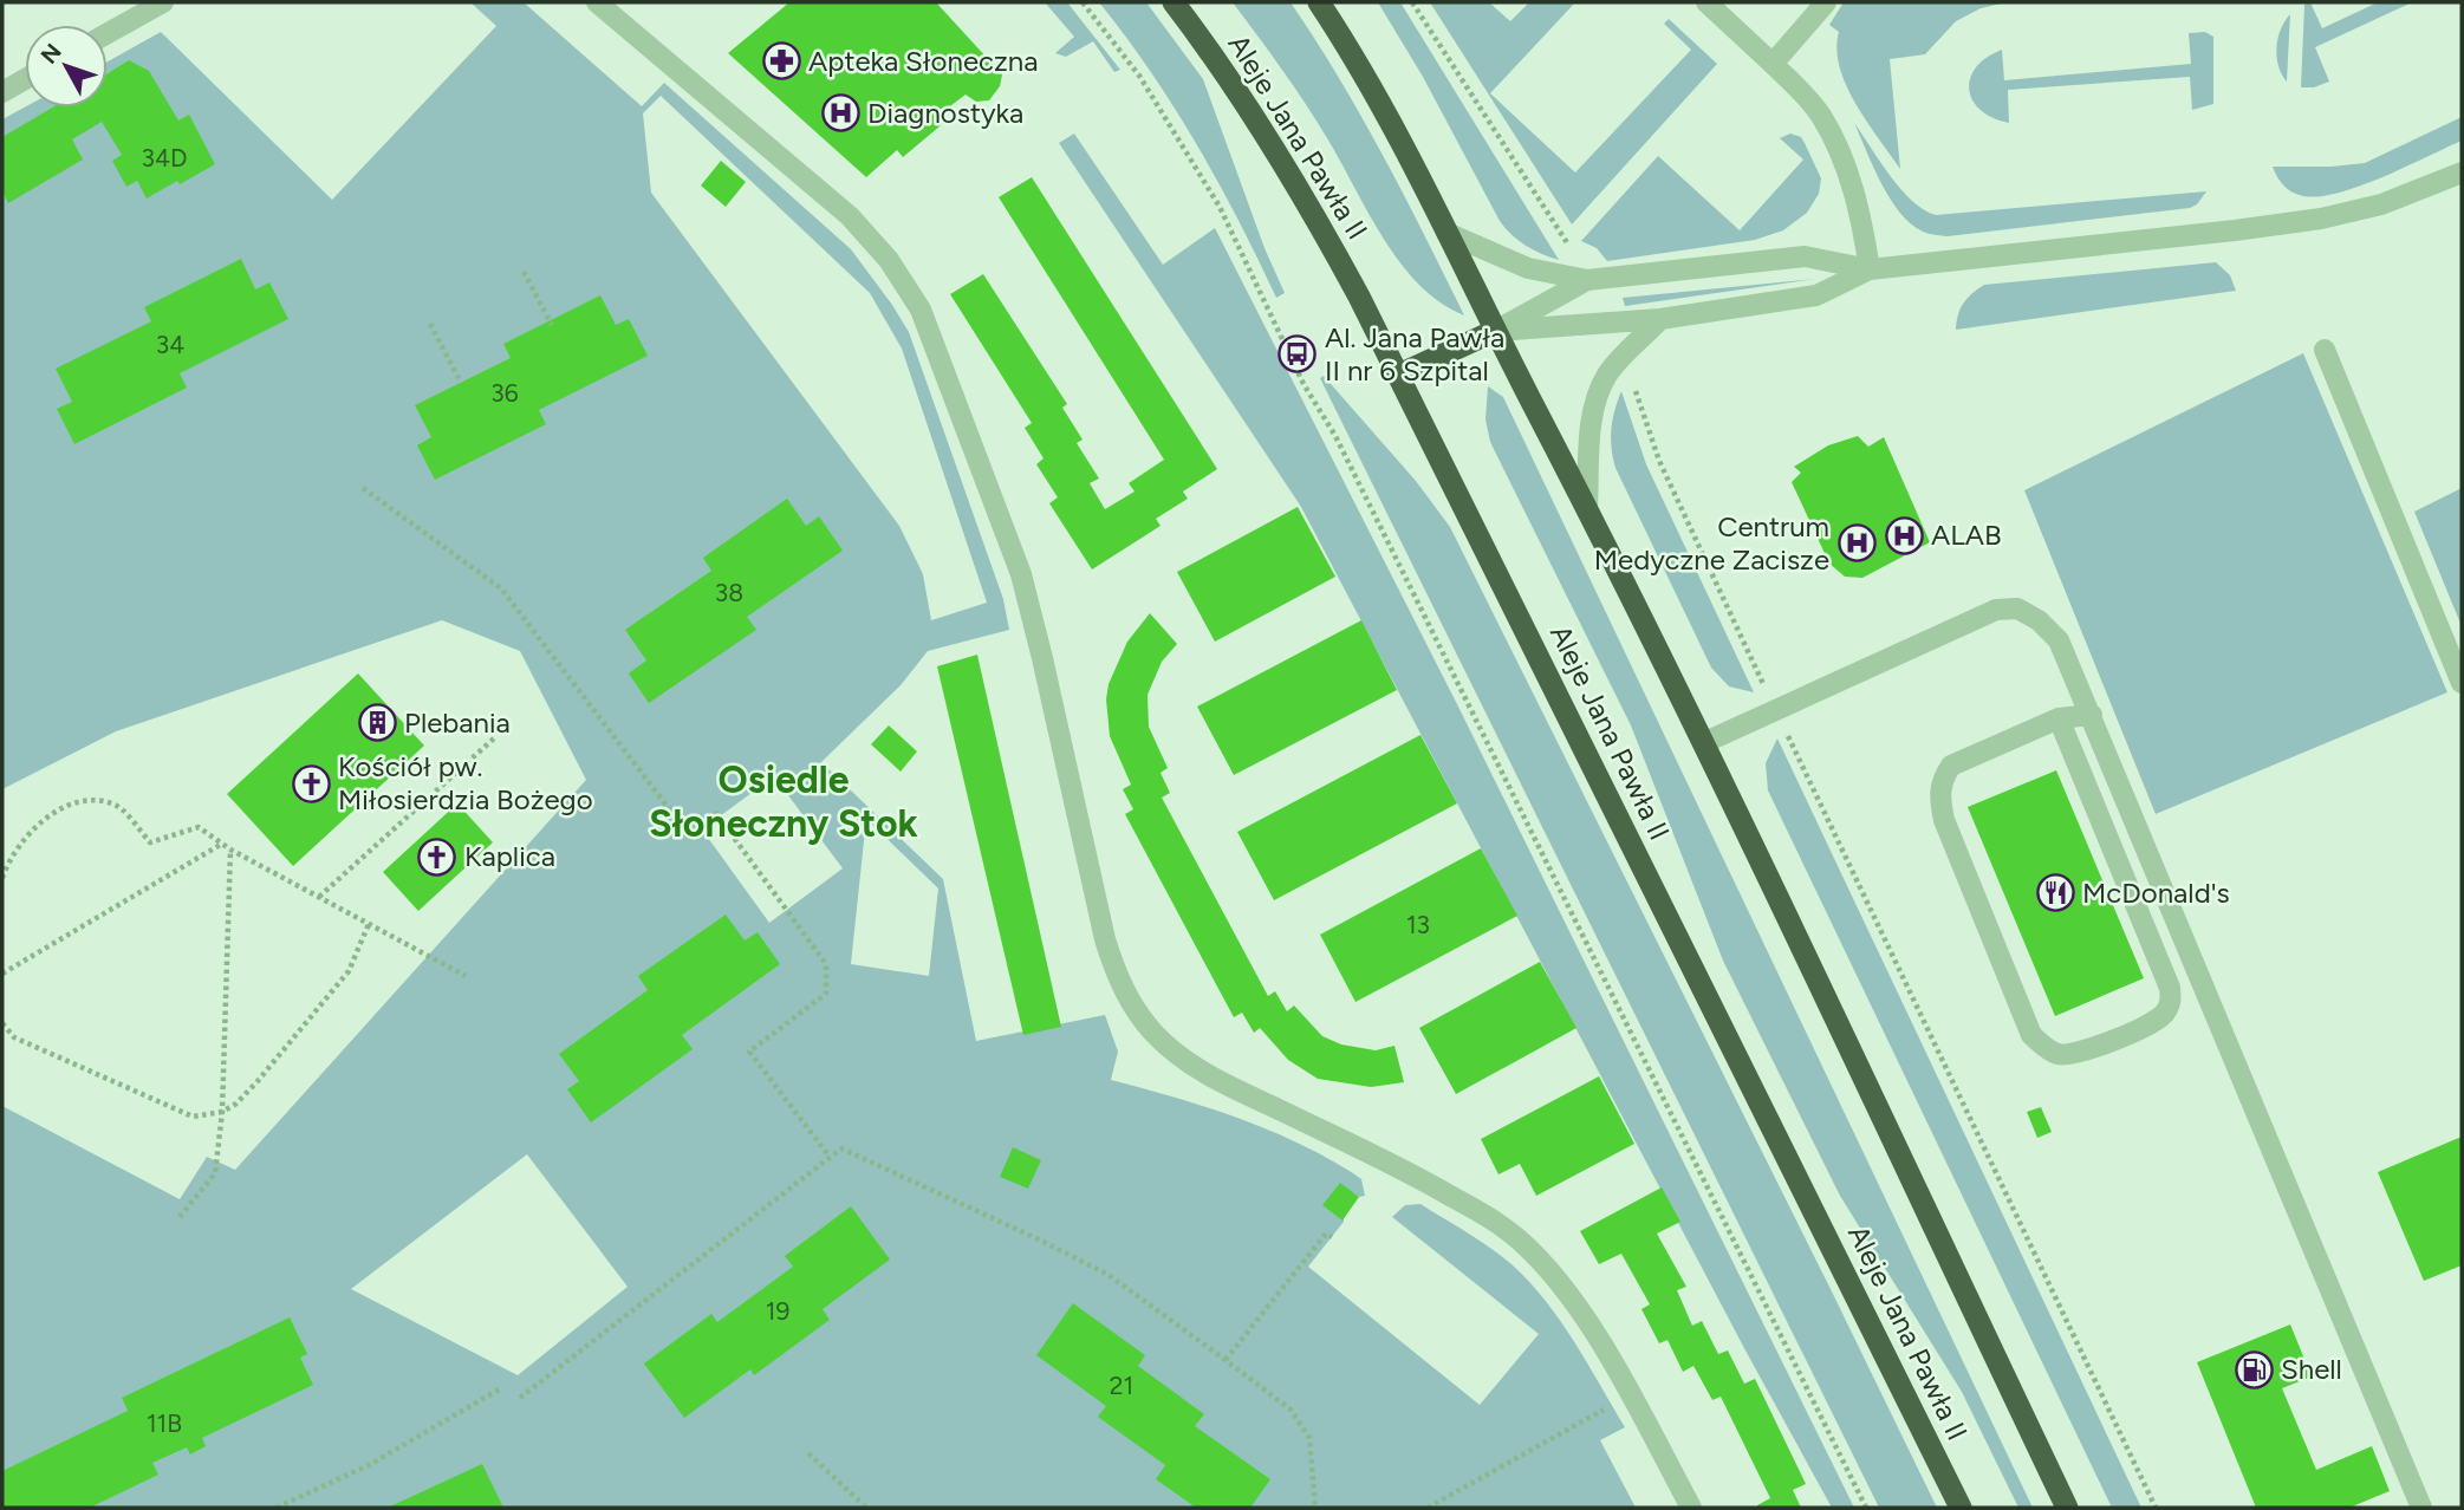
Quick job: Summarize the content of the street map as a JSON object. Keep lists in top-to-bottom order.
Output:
{
  "streets": {
    "highway": ["Aleje Jana Pawła II"]
  },
  "districts": ["Osiedle Słoneczny Stok"],
  "places": {
    "pharmacy": ["Apteka Słoneczna"],
    "hospital": ["Diagnostyka", "ALAB", "Centrum Medyczne Zacisze"],
    "bus stop": ["Al. Jana Pawła II nr 6 Szpital"],
    "building": ["Plebania"],
    "church": ["Kościół pw. Miłosierdzia Bożego", "Kaplica"],
    "restaurant": ["McDonald's"],
    "fuel station": ["Shell"]
  },
  "house_numbers": [
    "34D",
    "34",
    "36",
    "38",
    "13",
    "19",
    "21",
    "11B"
  ],
  "north": "top left"
}
